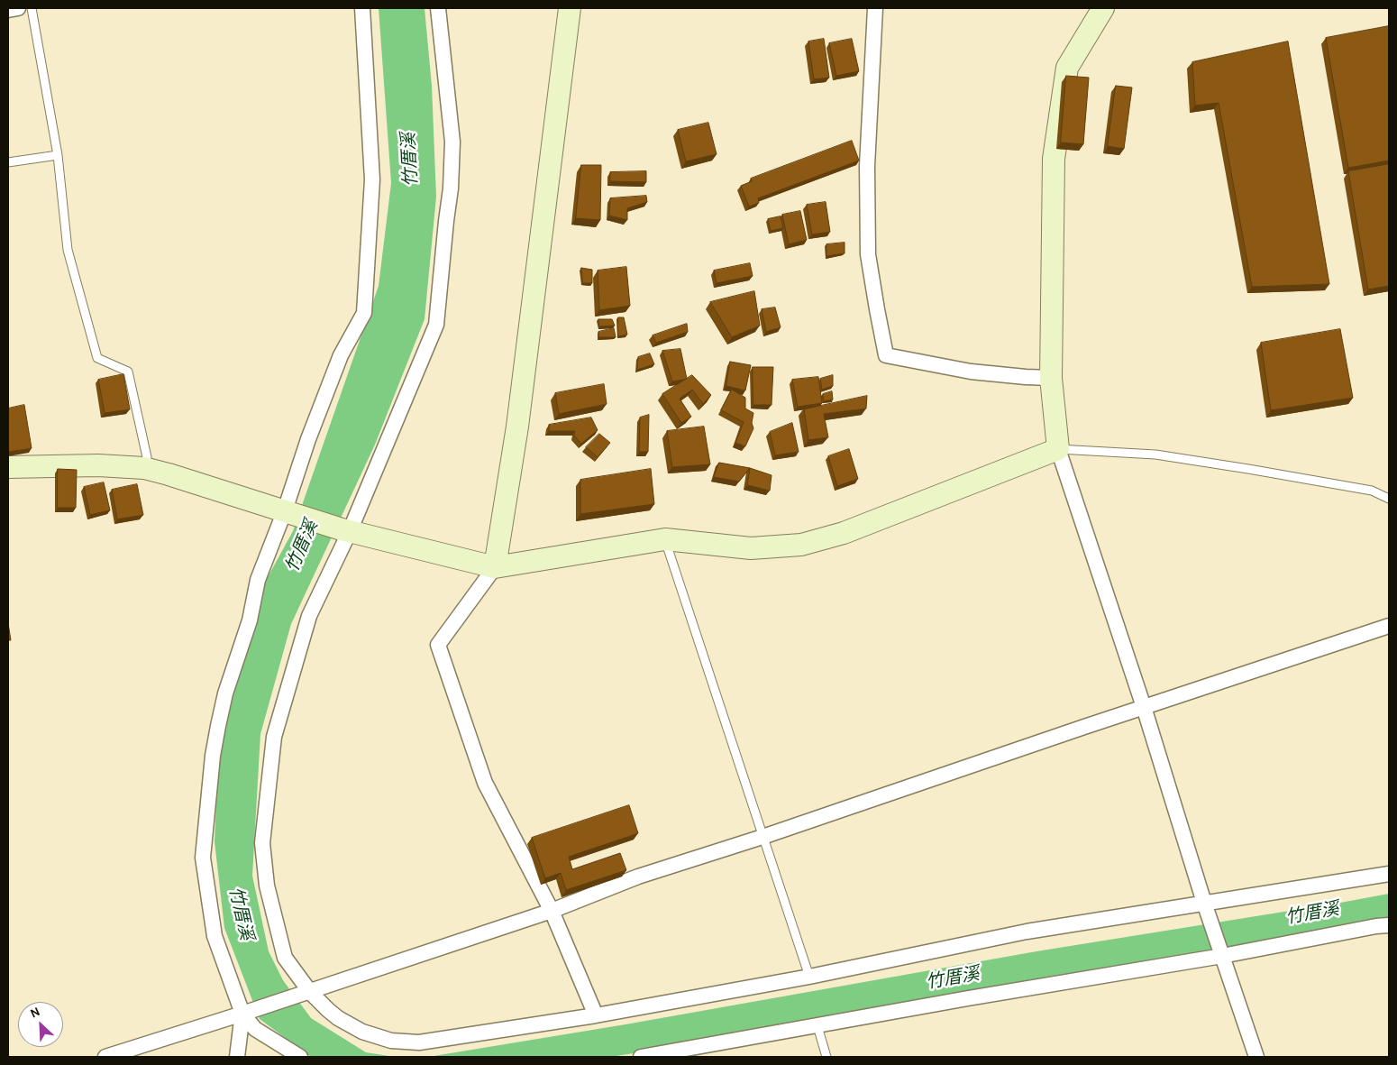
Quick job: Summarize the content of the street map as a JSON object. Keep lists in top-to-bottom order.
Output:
{
  "water": ["竹厝溪"],
  "north": "top left"
}
